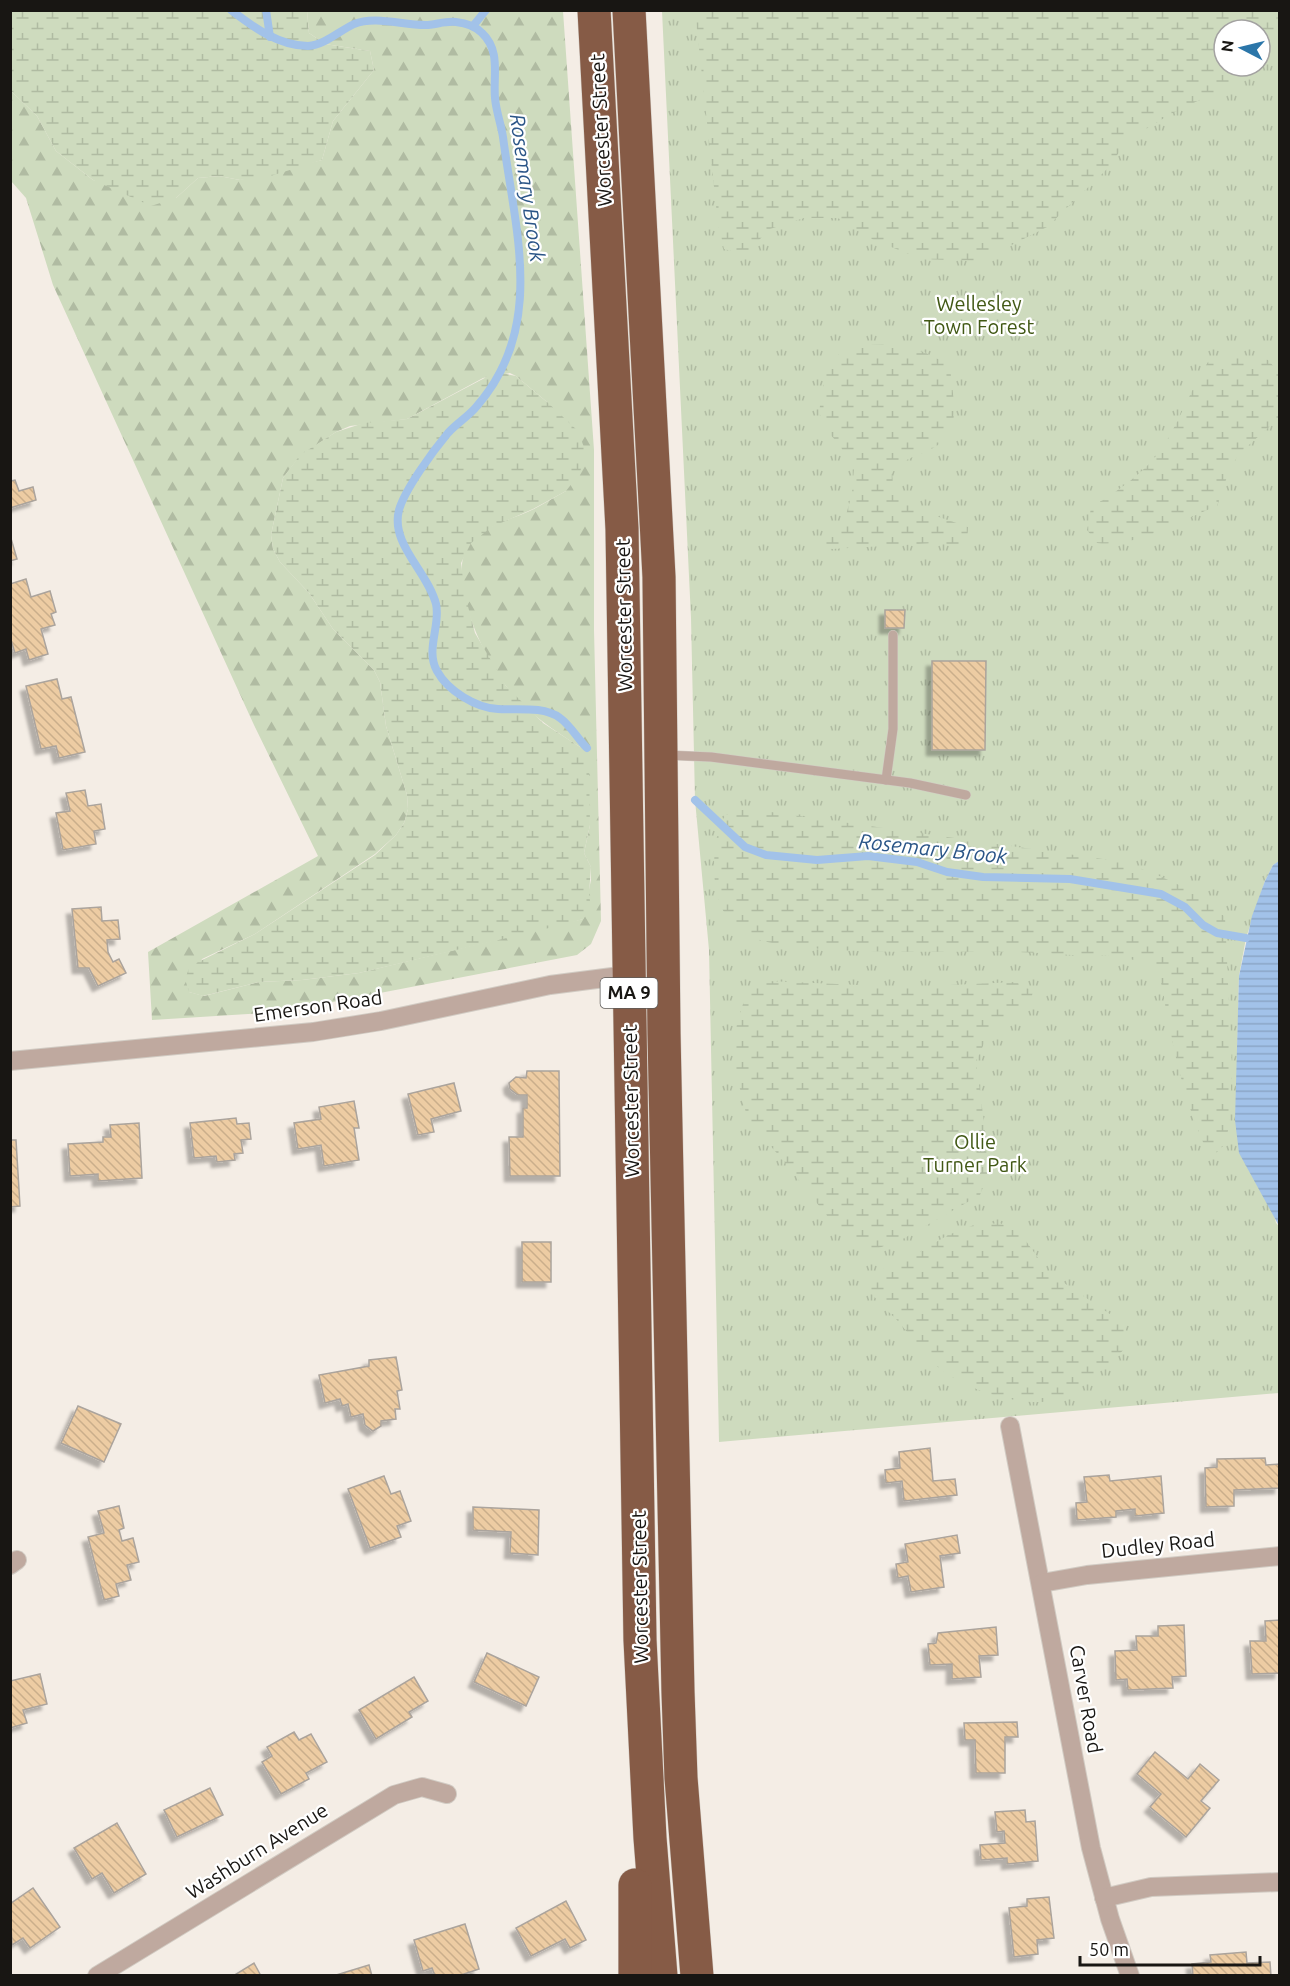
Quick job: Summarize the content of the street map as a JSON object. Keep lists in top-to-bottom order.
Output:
{
  "streets": {
    "highway": ["Worcester Street", "MA 9"],
    "street": [
      "Emerson Road",
      "Dudley Road",
      "Carver Road",
      "Washburn Avenue"
    ]
  },
  "crossings": [
    ["Worcester Street", "Emerson Road"],
    ["Dudley Road", "Carver Road"]
  ],
  "water": ["Rosemary Brook"],
  "parks": ["Wellesley Town Forest", "Ollie Turner Park"],
  "scale_bar": "50 m",
  "north": "left"
}
